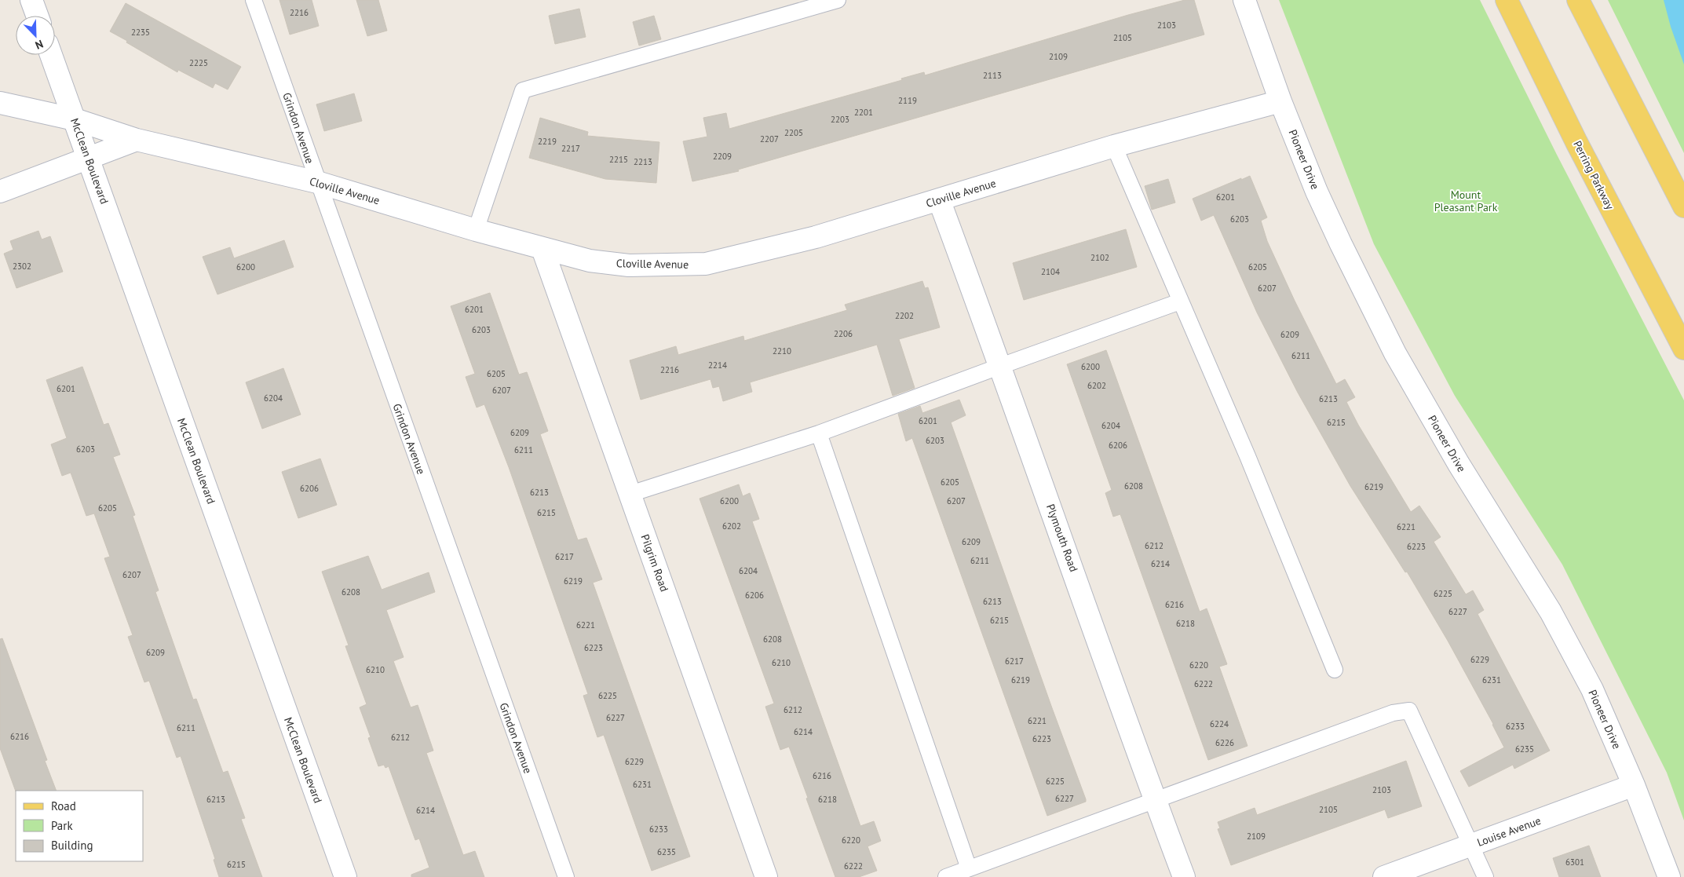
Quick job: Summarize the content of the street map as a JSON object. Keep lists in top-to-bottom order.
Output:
{
  "streets": {
    "main road": ["Perring Parkway"],
    "street": [
      "Pioneer Drive",
      "McClean Boulevard",
      "Cloville Avenue",
      "Plymouth Road",
      "Pilgrim Road",
      "Louise Avenue"
    ],
    "lane": ["Grindon Avenue"]
  },
  "crossings": [
    ["Grindon Avenue", "Cloville Avenue"],
    ["Pioneer Drive", "Cloville Avenue"],
    ["Pioneer Drive", "Louise Avenue"],
    ["McClean Boulevard", "Cloville Avenue"],
    ["Cloville Avenue", "Plymouth Road"],
    ["Cloville Avenue", "Pilgrim Road"]
  ],
  "parks": ["Mount Pleasant Park"],
  "house_numbers": [
    "2216",
    "2103",
    "2235",
    "2105",
    "2109",
    "2225",
    "2113",
    "2119",
    "2201",
    "2203",
    "2205",
    "2207",
    "2219",
    "2217",
    "2209",
    "2215",
    "2213",
    "6201",
    "6203",
    "2102",
    "2302",
    "6200",
    "6205",
    "2104",
    "6207",
    "6201",
    "2202",
    "6203",
    "2206",
    "6209",
    "2210",
    "6211",
    "2214",
    "6200",
    "2216",
    "6205",
    "6202",
    "6201",
    "6207",
    "6204",
    "6213",
    "6201",
    "6215",
    "6204",
    "6209",
    "6203",
    "6206",
    "6203",
    "6211",
    "6205",
    "6208",
    "6219",
    "6206",
    "6213",
    "6200",
    "6207",
    "6205",
    "6215",
    "6202",
    "6221",
    "6209",
    "6212",
    "6223",
    "6217",
    "6211",
    "6214",
    "6204",
    "6207",
    "6219",
    "6208",
    "6225",
    "6206",
    "6213",
    "6216",
    "6227",
    "6215",
    "6218",
    "6221",
    "6208",
    "6223",
    "6209",
    "6229",
    "6217",
    "6210",
    "6220",
    "6210",
    "6219",
    "6231",
    "6222",
    "6225",
    "6212",
    "6227",
    "6221",
    "6224",
    "6233",
    "6211",
    "6214",
    "6216",
    "6212",
    "6223",
    "6226",
    "6235",
    "6229",
    "6216",
    "6225",
    "6231",
    "2103",
    "6227",
    "6213",
    "6218",
    "2105",
    "6214",
    "6233",
    "2109",
    "6220",
    "6235",
    "6301",
    "6215",
    "6222"
  ],
  "legend": ["Road", "Park", "Building"],
  "north": "bottom right"
}
